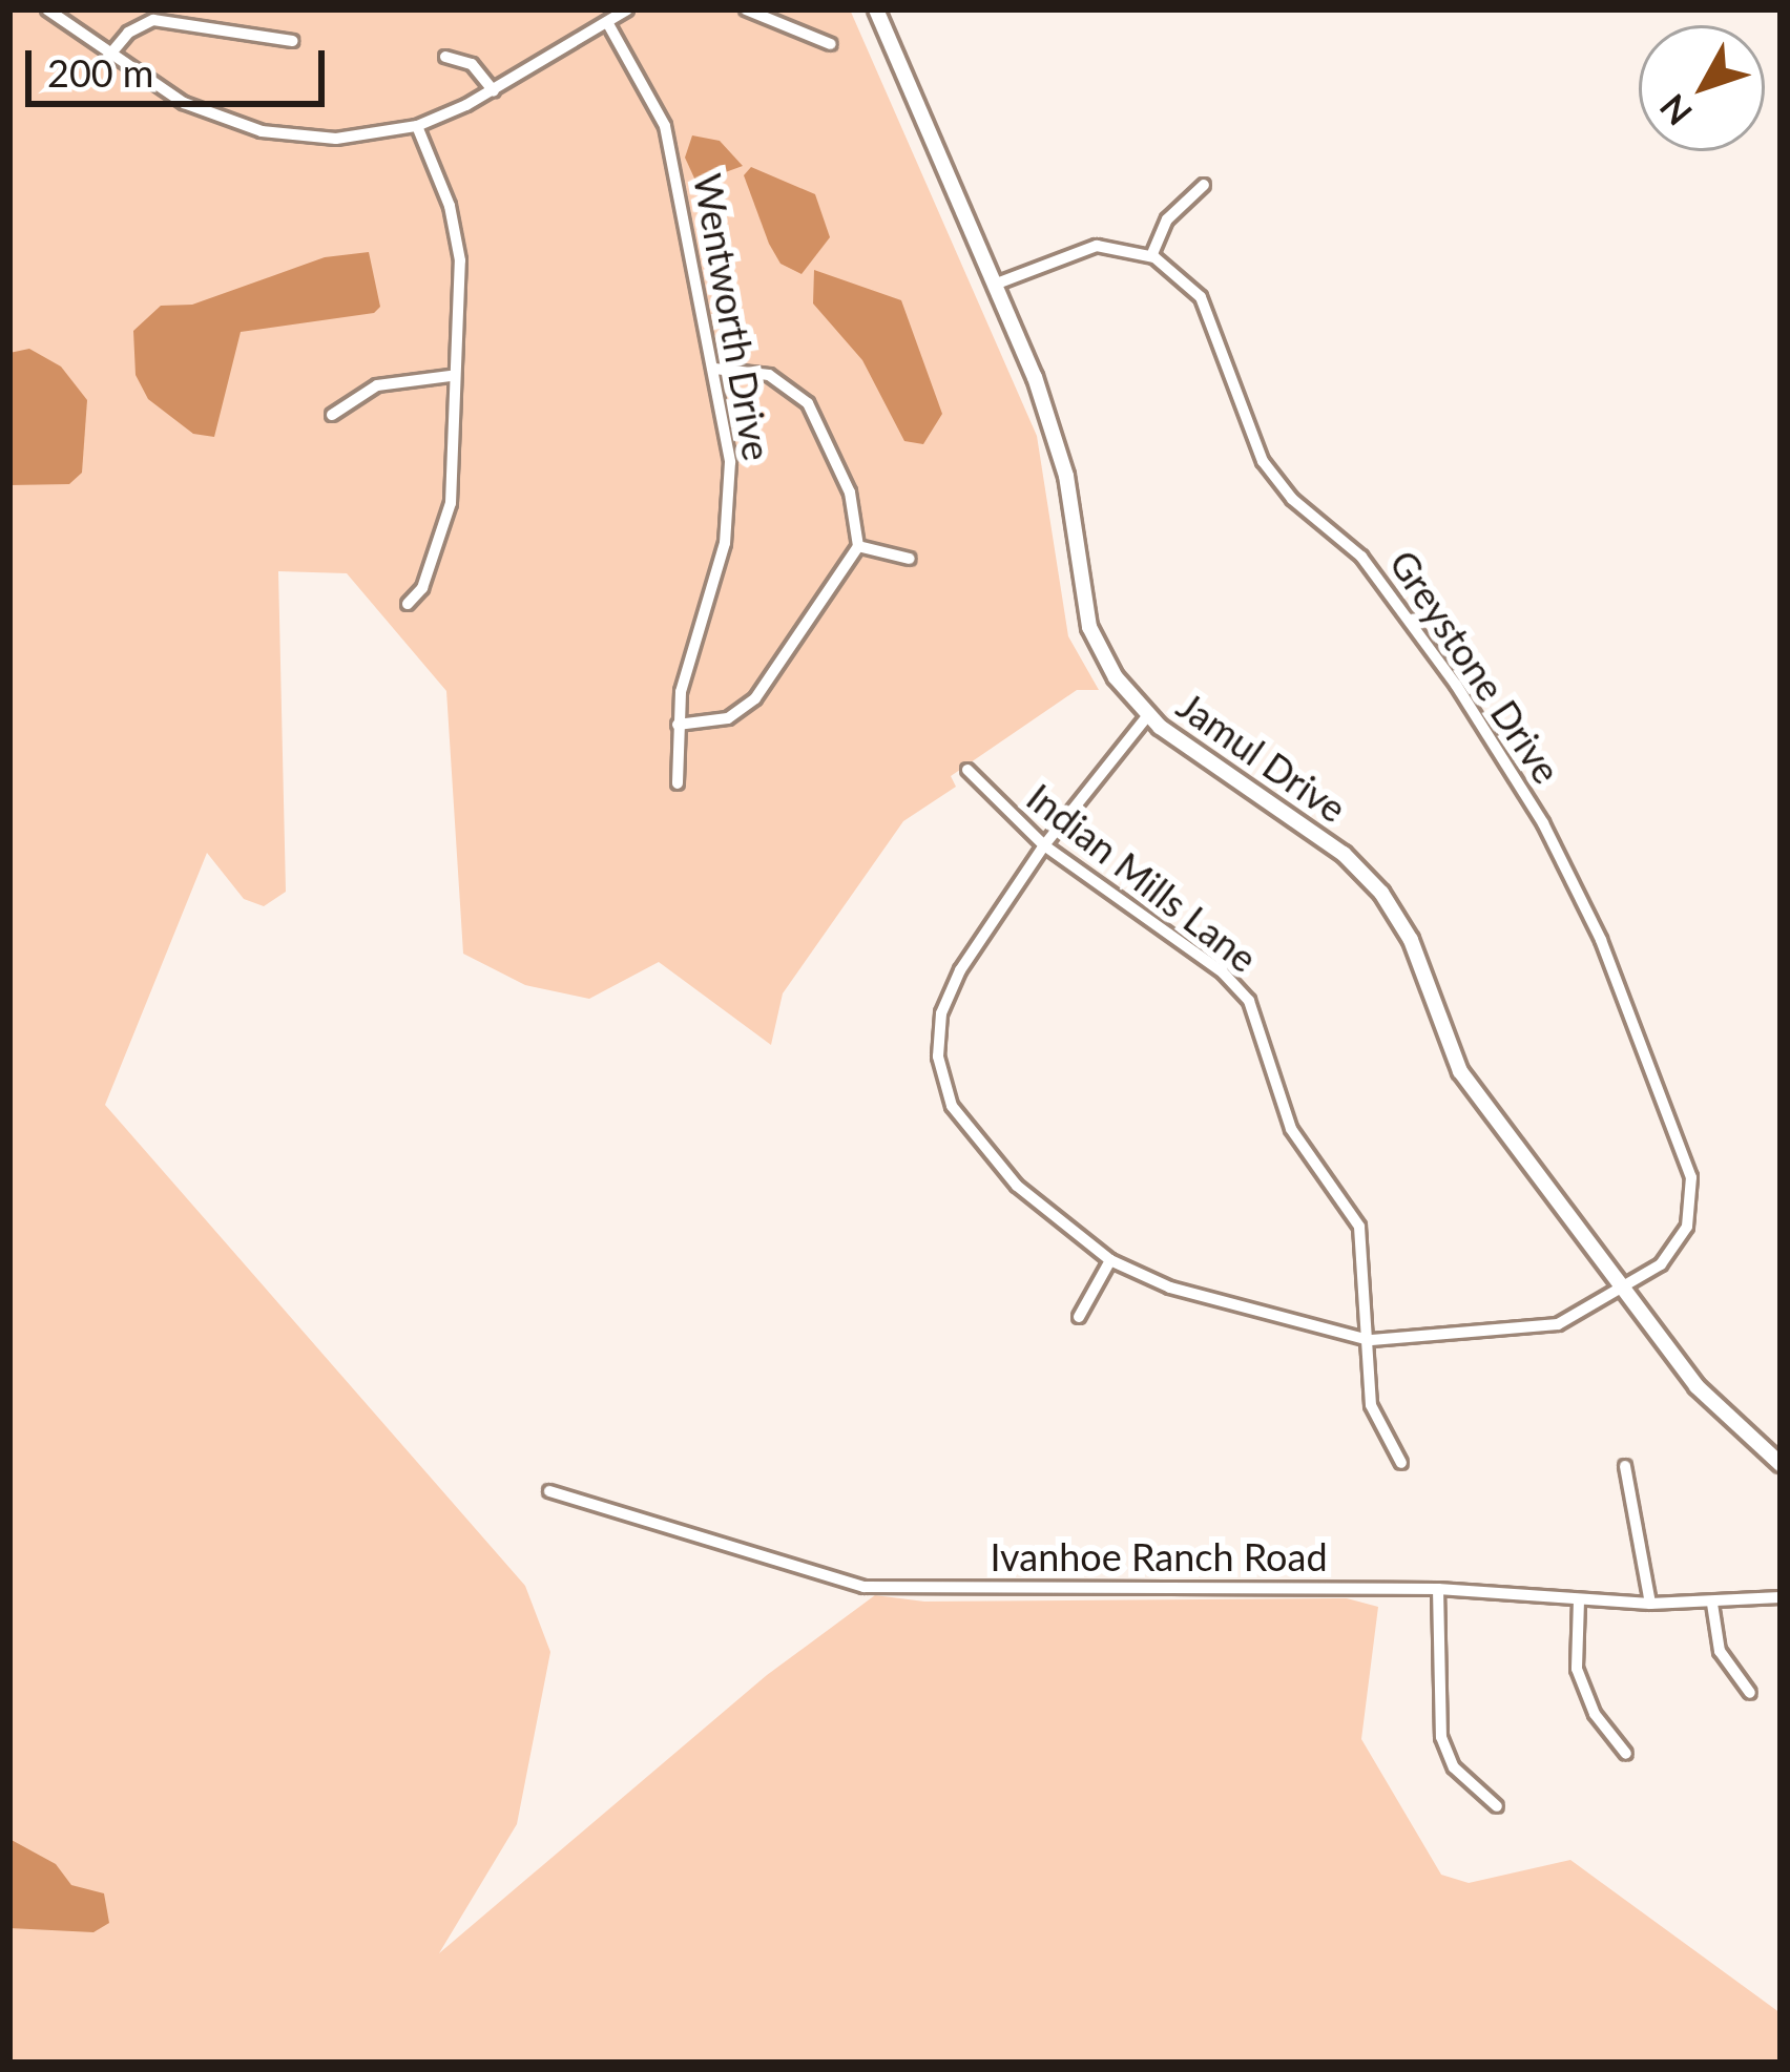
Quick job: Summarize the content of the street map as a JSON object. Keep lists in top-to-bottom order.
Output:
{
  "streets": {
    "street": [
      "Wentworth Drive",
      "Greystone Drive",
      "Jamul Drive",
      "Indian Mills Lane",
      "Ivanhoe Ranch Road"
    ]
  },
  "crossings": [
    ["Greystone Drive", "Jamul Drive"],
    ["Greystone Drive", "Indian Mills Lane"]
  ],
  "scale_bar": "200 m",
  "north": "bottom left"
}
